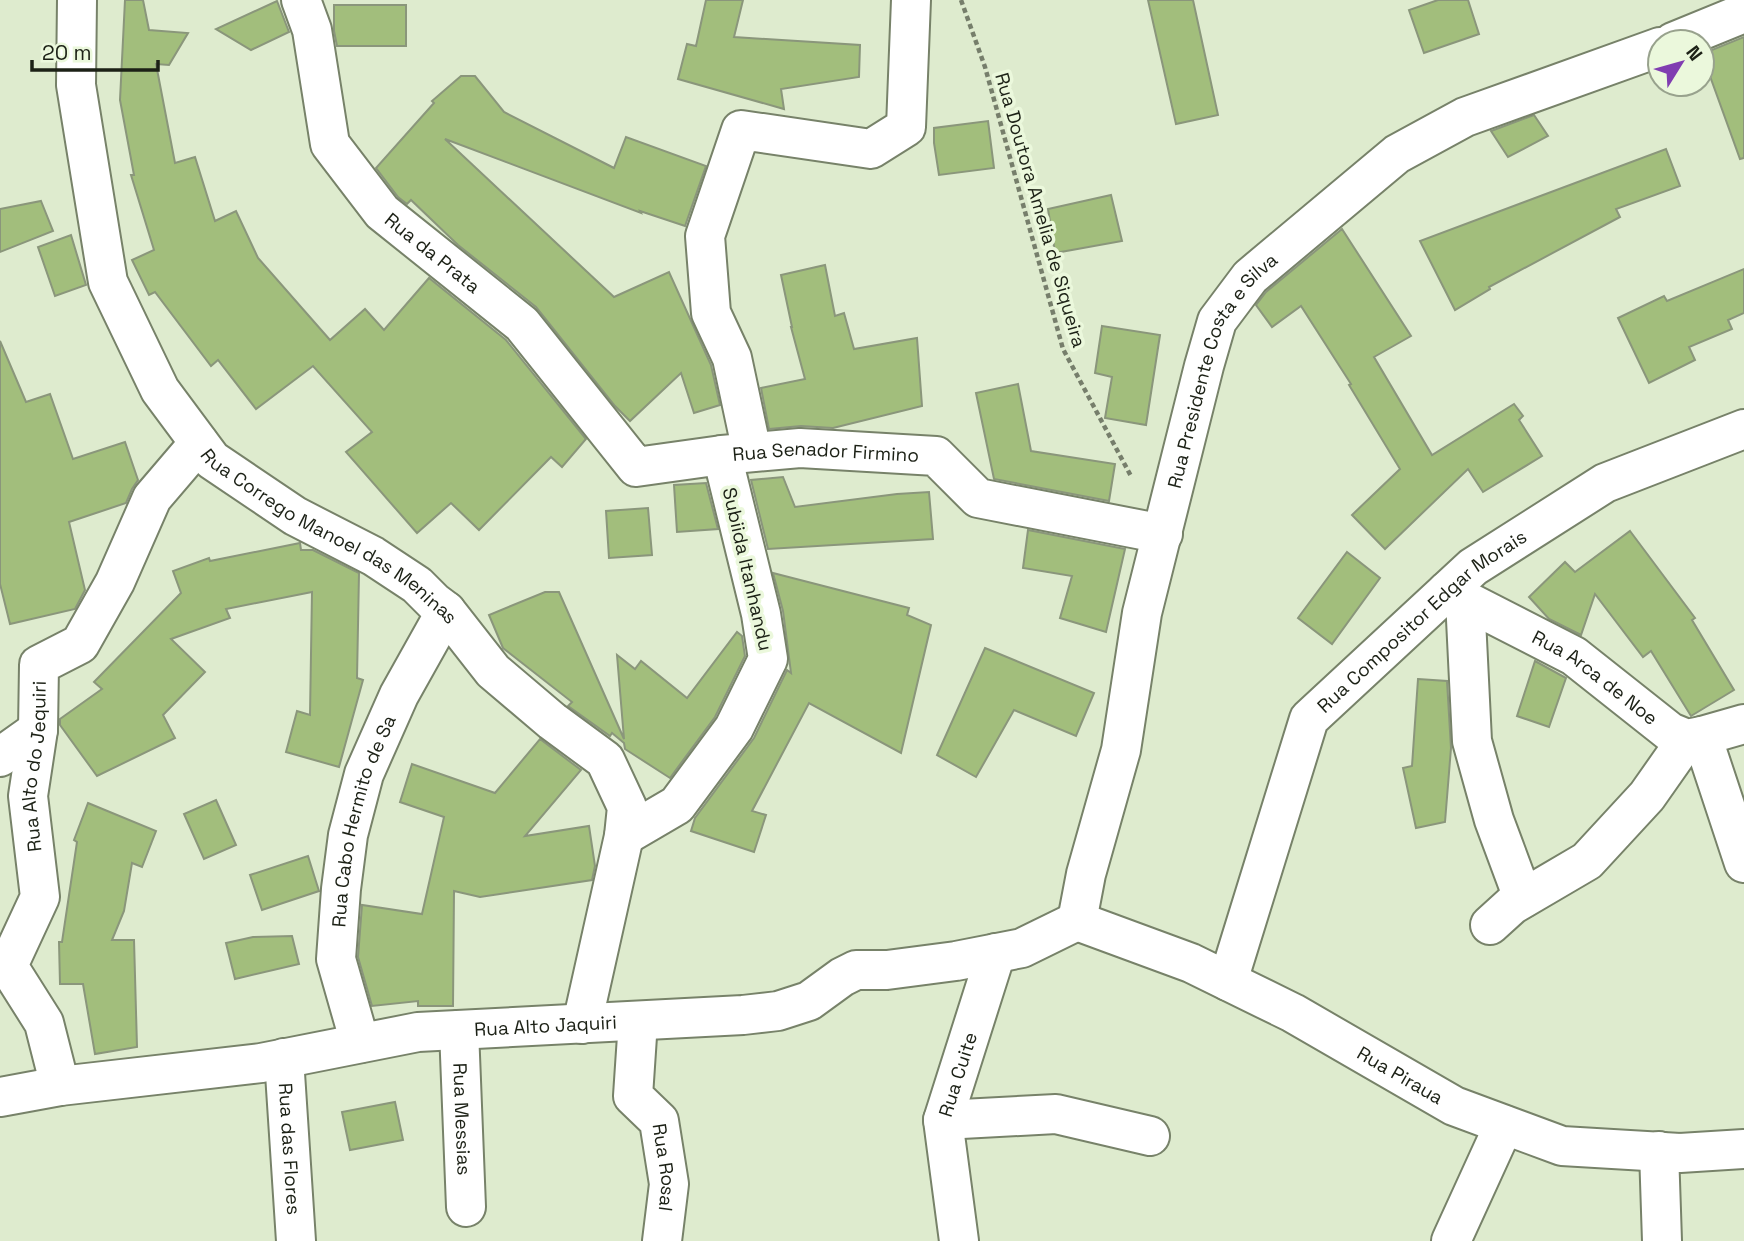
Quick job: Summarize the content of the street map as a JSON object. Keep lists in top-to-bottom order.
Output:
{
  "streets": {
    "street": [
      "Rua da Prata",
      "Rua Presidente Costa e Silva",
      "Rua Senador Firmino",
      "Rua Corrego Manoel das Meninas",
      "Subiida Itanhandu",
      "Rua Compositor Edgar Morais",
      "Rua Arca de Noe",
      "Rua Alto do Jequiri",
      "Rua Cabo Hermito de Sa",
      "Rua Alto Jaquiri",
      "Rua Cuite",
      "Rua Piraua",
      "Rua Messias",
      "Rua das Flores",
      "Rua Rosal"
    ],
    "path": ["Rua Doutora Amelia de Siqueira"]
  },
  "crossings": [
    ["Rua Doutora Amelia de Siqueira", "Rua Presidente Costa e Silva"],
    ["Rua Doutora Amelia de Siqueira", "Rua Senador Firmino"],
    ["Rua da Prata", "Rua Senador Firmino"],
    ["Rua Presidente Costa e Silva", "Rua Senador Firmino"],
    ["Rua Presidente Costa e Silva", "Rua Alto Jaquiri"],
    ["Rua Presidente Costa e Silva", "Rua Piraua"],
    ["Rua Senador Firmino", "Subiida Itanhandu"],
    ["Rua Corrego Manoel das Meninas", "Subiida Itanhandu"],
    ["Rua Corrego Manoel das Meninas", "Rua Alto do Jequiri"],
    ["Rua Corrego Manoel das Meninas", "Rua Cabo Hermito de Sa"],
    ["Rua Corrego Manoel das Meninas", "Rua Alto Jaquiri"],
    ["Rua Compositor Edgar Morais", "Rua Arca de Noe"],
    ["Rua Compositor Edgar Morais", "Rua Piraua"],
    ["Rua Alto do Jequiri", "Rua Alto Jaquiri"],
    ["Rua Cabo Hermito de Sa", "Rua Alto Jaquiri"],
    ["Rua Alto Jaquiri", "Rua Cuite"],
    ["Rua Alto Jaquiri", "Rua Piraua"],
    ["Rua Alto Jaquiri", "Rua Messias"],
    ["Rua Alto Jaquiri", "Rua das Flores"],
    ["Rua Alto Jaquiri", "Rua Rosal"]
  ],
  "scale_bar": "20 m",
  "north": "top right"
}
